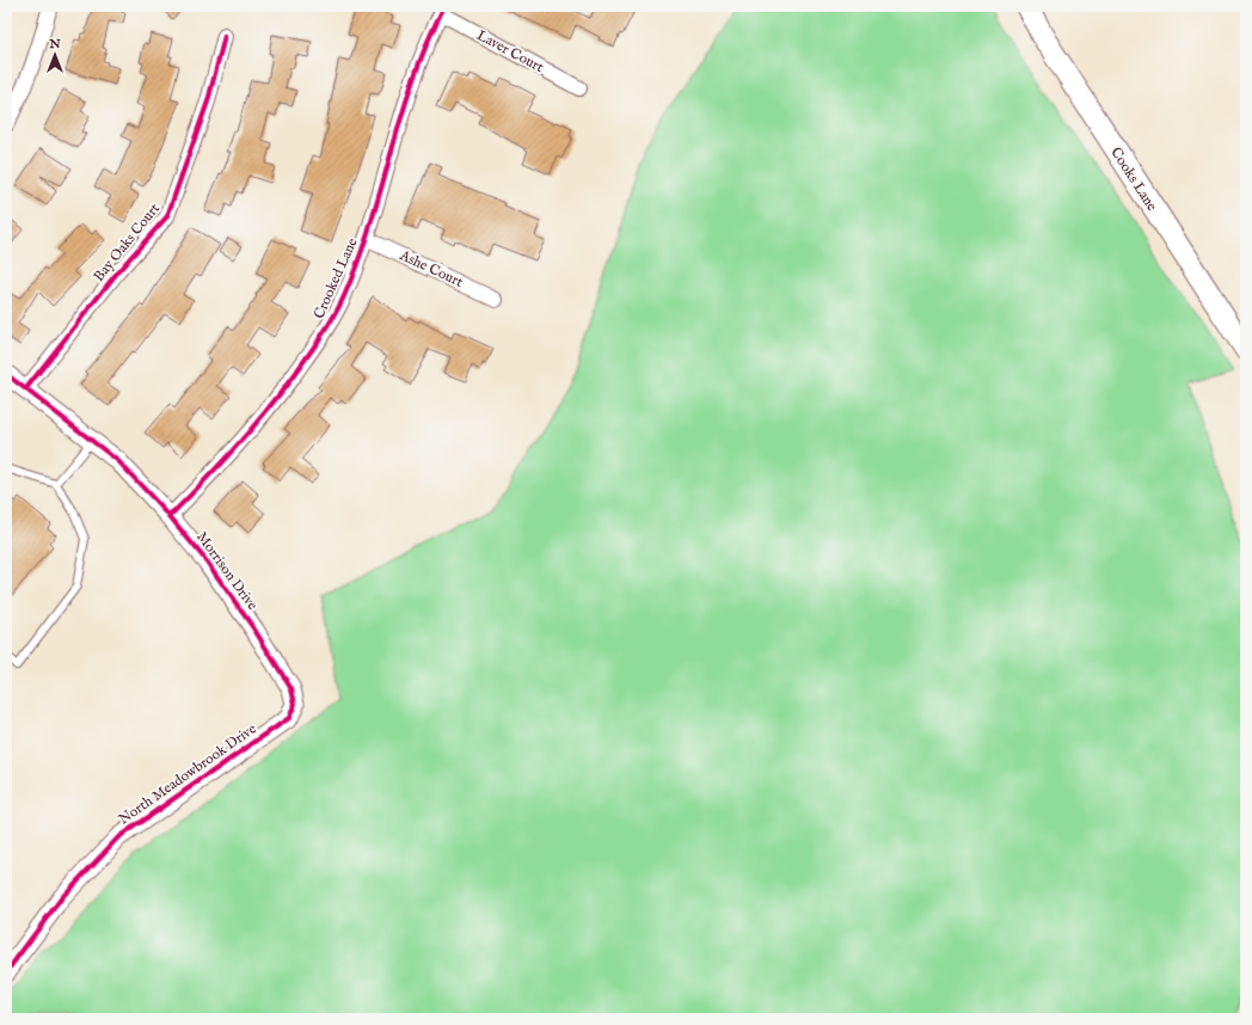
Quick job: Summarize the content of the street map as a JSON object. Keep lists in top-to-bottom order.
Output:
{
  "streets": {
    "main road": ["Cooks Lane"],
    "street": [
      "Laver Court",
      "Bay Oaks Court",
      "Ashe Court",
      "Crooked Lane",
      "Morrison Drive",
      "North Meadowbrook Drive"
    ]
  },
  "crossings": [
    ["Laver Court", "Crooked Lane"],
    ["Bay Oaks Court", "Morrison Drive"],
    ["Ashe Court", "Crooked Lane"],
    ["Crooked Lane", "Morrison Drive"],
    ["Morrison Drive", "North Meadowbrook Drive"]
  ],
  "north": "top"
}
